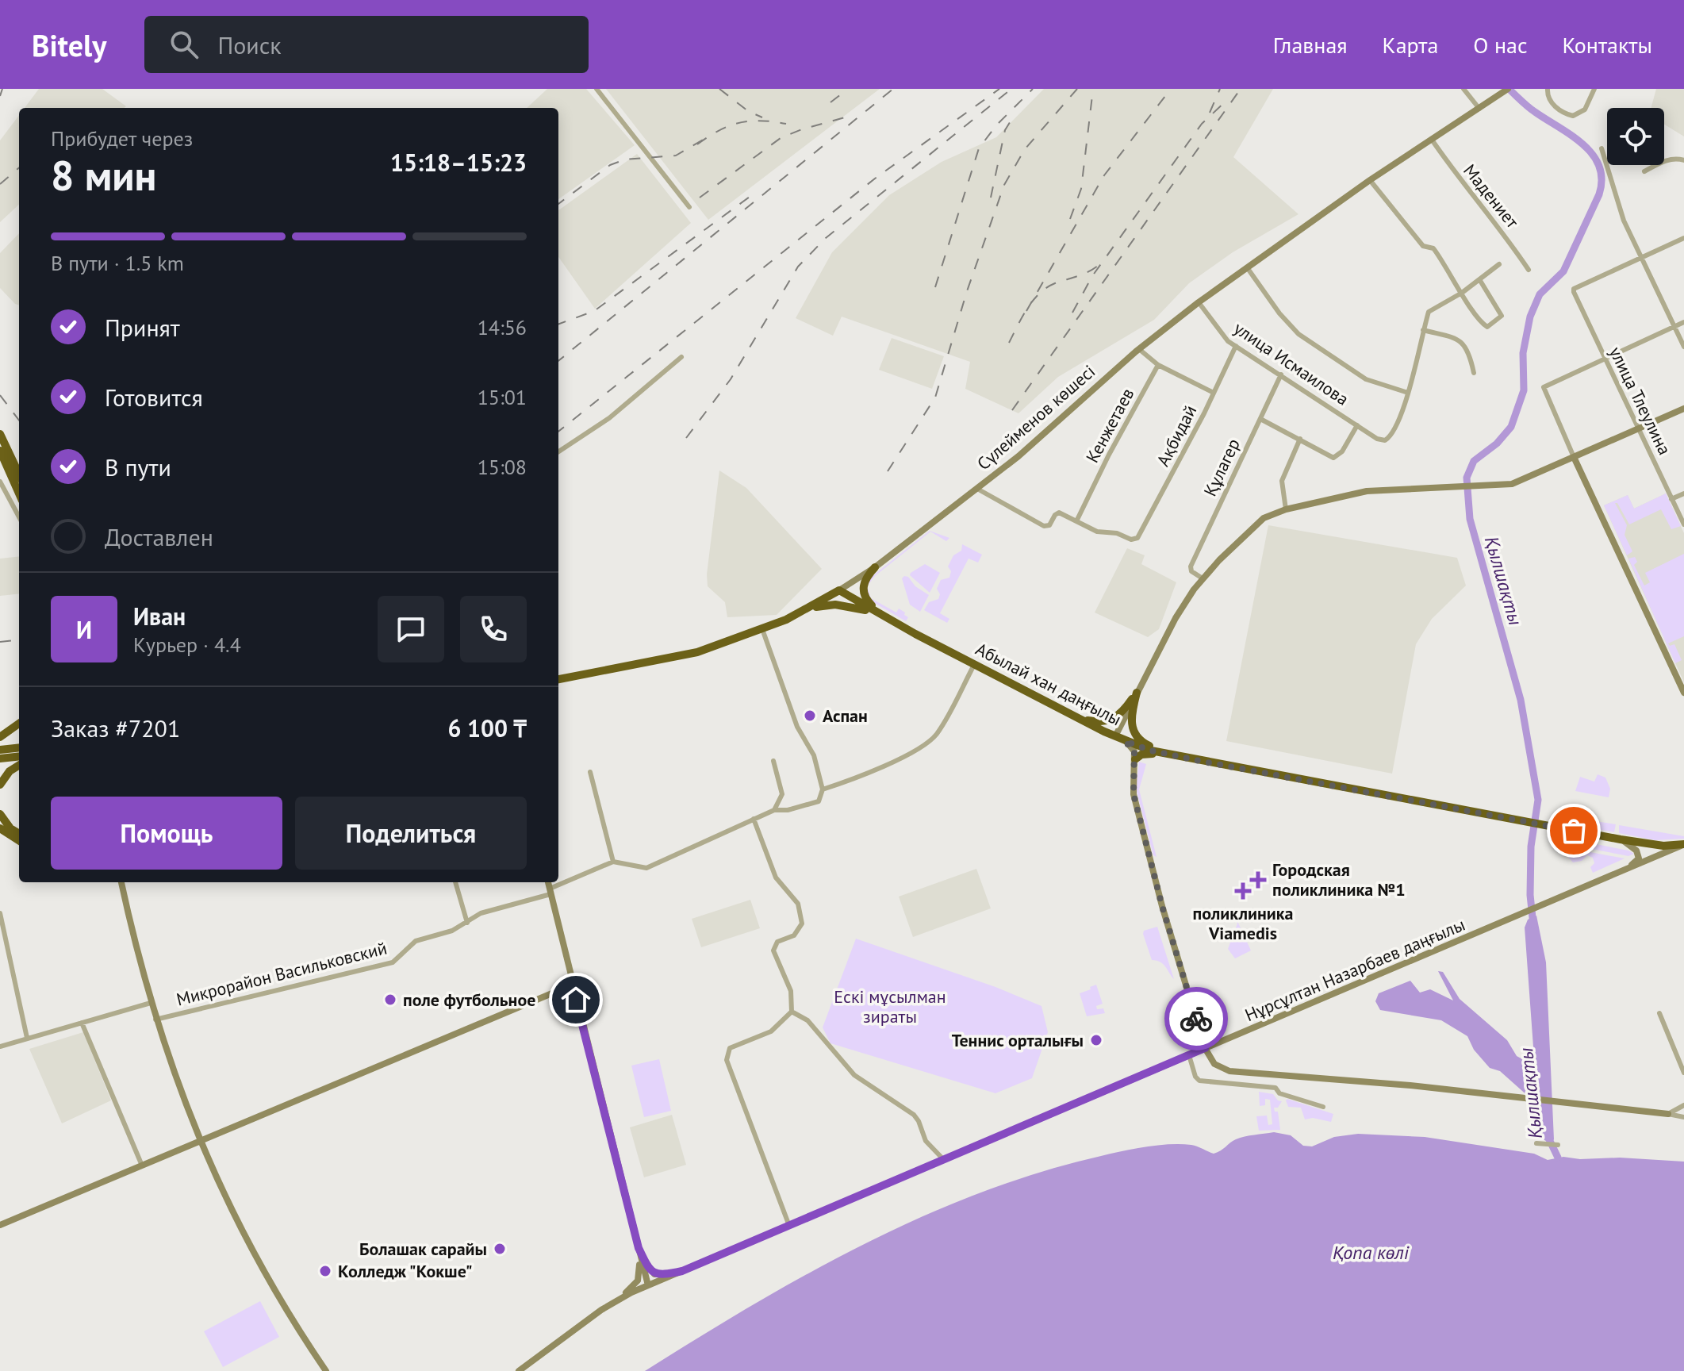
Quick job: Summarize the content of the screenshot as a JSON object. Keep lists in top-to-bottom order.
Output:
{
  "streets": {
    "highway": ["Сүлейменов көшесі", "Абылай хан даңғылы"],
    "street": [
      "Мадениет",
      "улица Исмаилова",
      "улица Тлеулина",
      "Кенжетаев",
      "Ақбидай",
      "Құлагер",
      "Нұрсұлтан Назарбаев даңғылы",
      "Микрорайон Васильковский"
    ]
  },
  "crossings": [
    ["Мадениет", "Сүлейменов көшесі"],
    ["улица Исмаилова", "Сүлейменов көшесі"],
    ["улица Исмаилова", "Ақбидай"],
    ["улица Исмаилова", "Құлагер"],
    ["Сүлейменов көшесі", "Абылай хан даңғылы"],
    ["Кенжетаев", "Ақбидай"]
  ],
  "water": ["Қылшақты", "Қопа көлі"],
  "parks": ["Ескі мұсылман зираты"],
  "places": {
    "other": [
      "Аспан",
      "поле футбольное",
      "Теннис орталығы",
      "Болашак сарайы",
      "Колледж \"Кокше\""
    ],
    "health": ["Городская поликлиника №1", "поликлиника Viamedis"]
  },
  "page": {
    "header": "Bitely",
    "search": "Поиск",
    "nav": [
      "Главная",
      "Карта",
      "О нас",
      "Контакты"
    ],
    "heading": ["8 мин", "Прибудет через", "15:18–15:23"],
    "panel": [
      "Иван",
      "Курьер · 4.4",
      "Заказ #7201",
      "6 100 ₸"
    ],
    "bar": "В пути · 1.5 km",
    "list": [
      ["Принят", "14:56"],
      ["Готовится", "15:01"],
      ["В пути", "15:08"],
      "Доставлен"
    ],
    "round": "И",
    "buttons": ["Помощь", "Поделиться"]
  }
}
